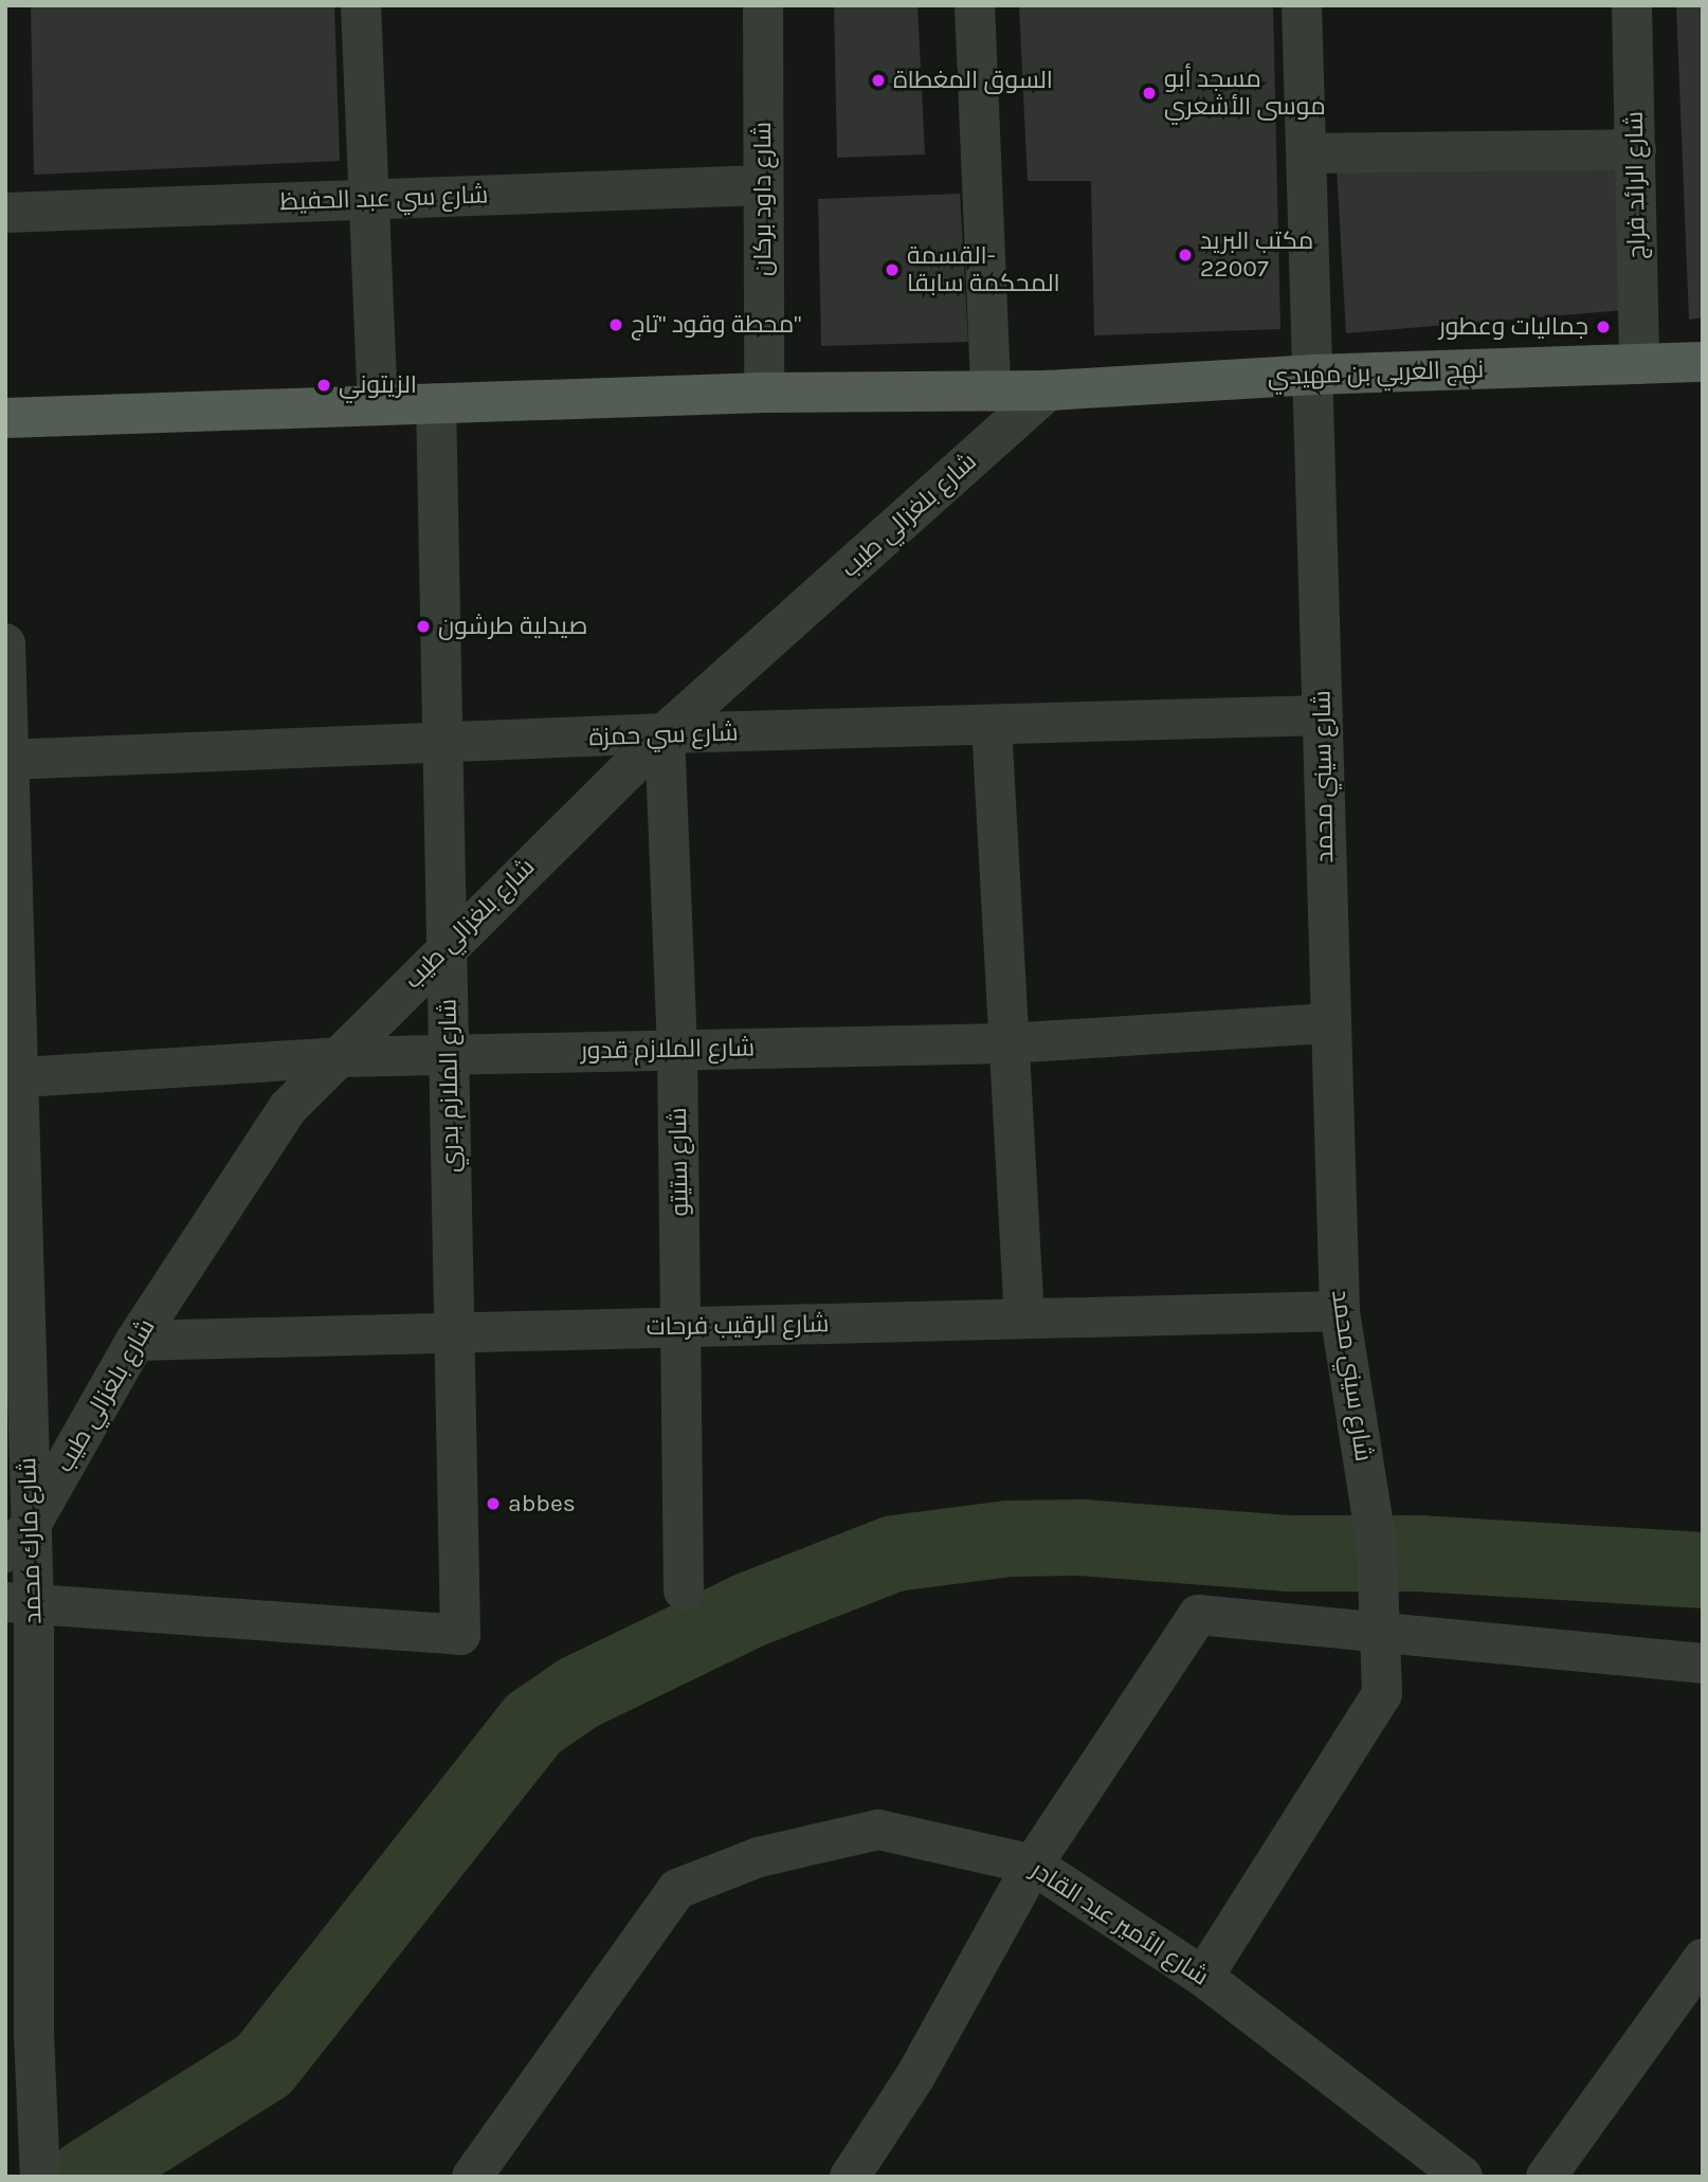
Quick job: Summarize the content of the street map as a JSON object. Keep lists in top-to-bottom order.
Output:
{
  "streets": {
    "main road": ["نهج العربي بن مهيدي"],
    "street": [
      "شارع الرائد فراج",
      "شارع سي عبد الحفيظ",
      "شارع داود بركان",
      "شارع بلغزالي طيب",
      "شارع سي حمزة",
      "شارع سيني محمد",
      "شارع الملازم قدور",
      "شارع الملازم بدري",
      "شارع ستيتو",
      "شارع الرقيب فرحات",
      "شارع مارك محمد",
      "شارع الأمير عبد القادر"
    ]
  },
  "crossings": [
    ["شارع الرائد فراج", "نهج العربي بن مهيدي"],
    ["شارع سي عبد الحفيظ", "شارع داود بركان"],
    ["شارع داود بركان", "نهج العربي بن مهيدي"],
    ["نهج العربي بن مهيدي", "شارع بلغزالي طيب"],
    ["نهج العربي بن مهيدي", "شارع سيني محمد"],
    ["نهج العربي بن مهيدي", "شارع الملازم بدري"],
    ["شارع بلغزالي طيب", "شارع سي حمزة"],
    ["شارع بلغزالي طيب", "شارع الملازم قدور"],
    ["شارع بلغزالي طيب", "شارع الملازم بدري"],
    ["شارع بلغزالي طيب", "شارع ستيتو"],
    ["شارع بلغزالي طيب", "شارع الرقيب فرحات"],
    ["شارع بلغزالي طيب", "شارع مارك محمد"],
    ["شارع سي حمزة", "شارع سيني محمد"],
    ["شارع سي حمزة", "شارع الملازم بدري"],
    ["شارع سي حمزة", "شارع ستيتو"],
    ["شارع سي حمزة", "شارع مارك محمد"],
    ["شارع سيني محمد", "شارع الملازم قدور"],
    ["شارع سيني محمد", "شارع الرقيب فرحات"],
    ["شارع سيني محمد", "شارع الأمير عبد القادر"],
    ["شارع الملازم قدور", "شارع الملازم بدري"],
    ["شارع الملازم قدور", "شارع ستيتو"],
    ["شارع الملازم قدور", "شارع مارك محمد"],
    ["شارع الملازم بدري", "شارع الرقيب فرحات"],
    ["شارع الملازم بدري", "شارع مارك محمد"],
    ["شارع ستيتو", "شارع الرقيب فرحات"]
  ],
  "places": [
    "السوق المغطاة",
    "مسجد أبو موسى الأشعري",
    "مكتب البريد 22007",
    "القسمة- المحكمة سابقا",
    "محطة وقود \"تاج\"",
    "جماليات وعطور",
    "الزيتوني",
    "صيدلية طرشون",
    "abbes"
  ]
}
